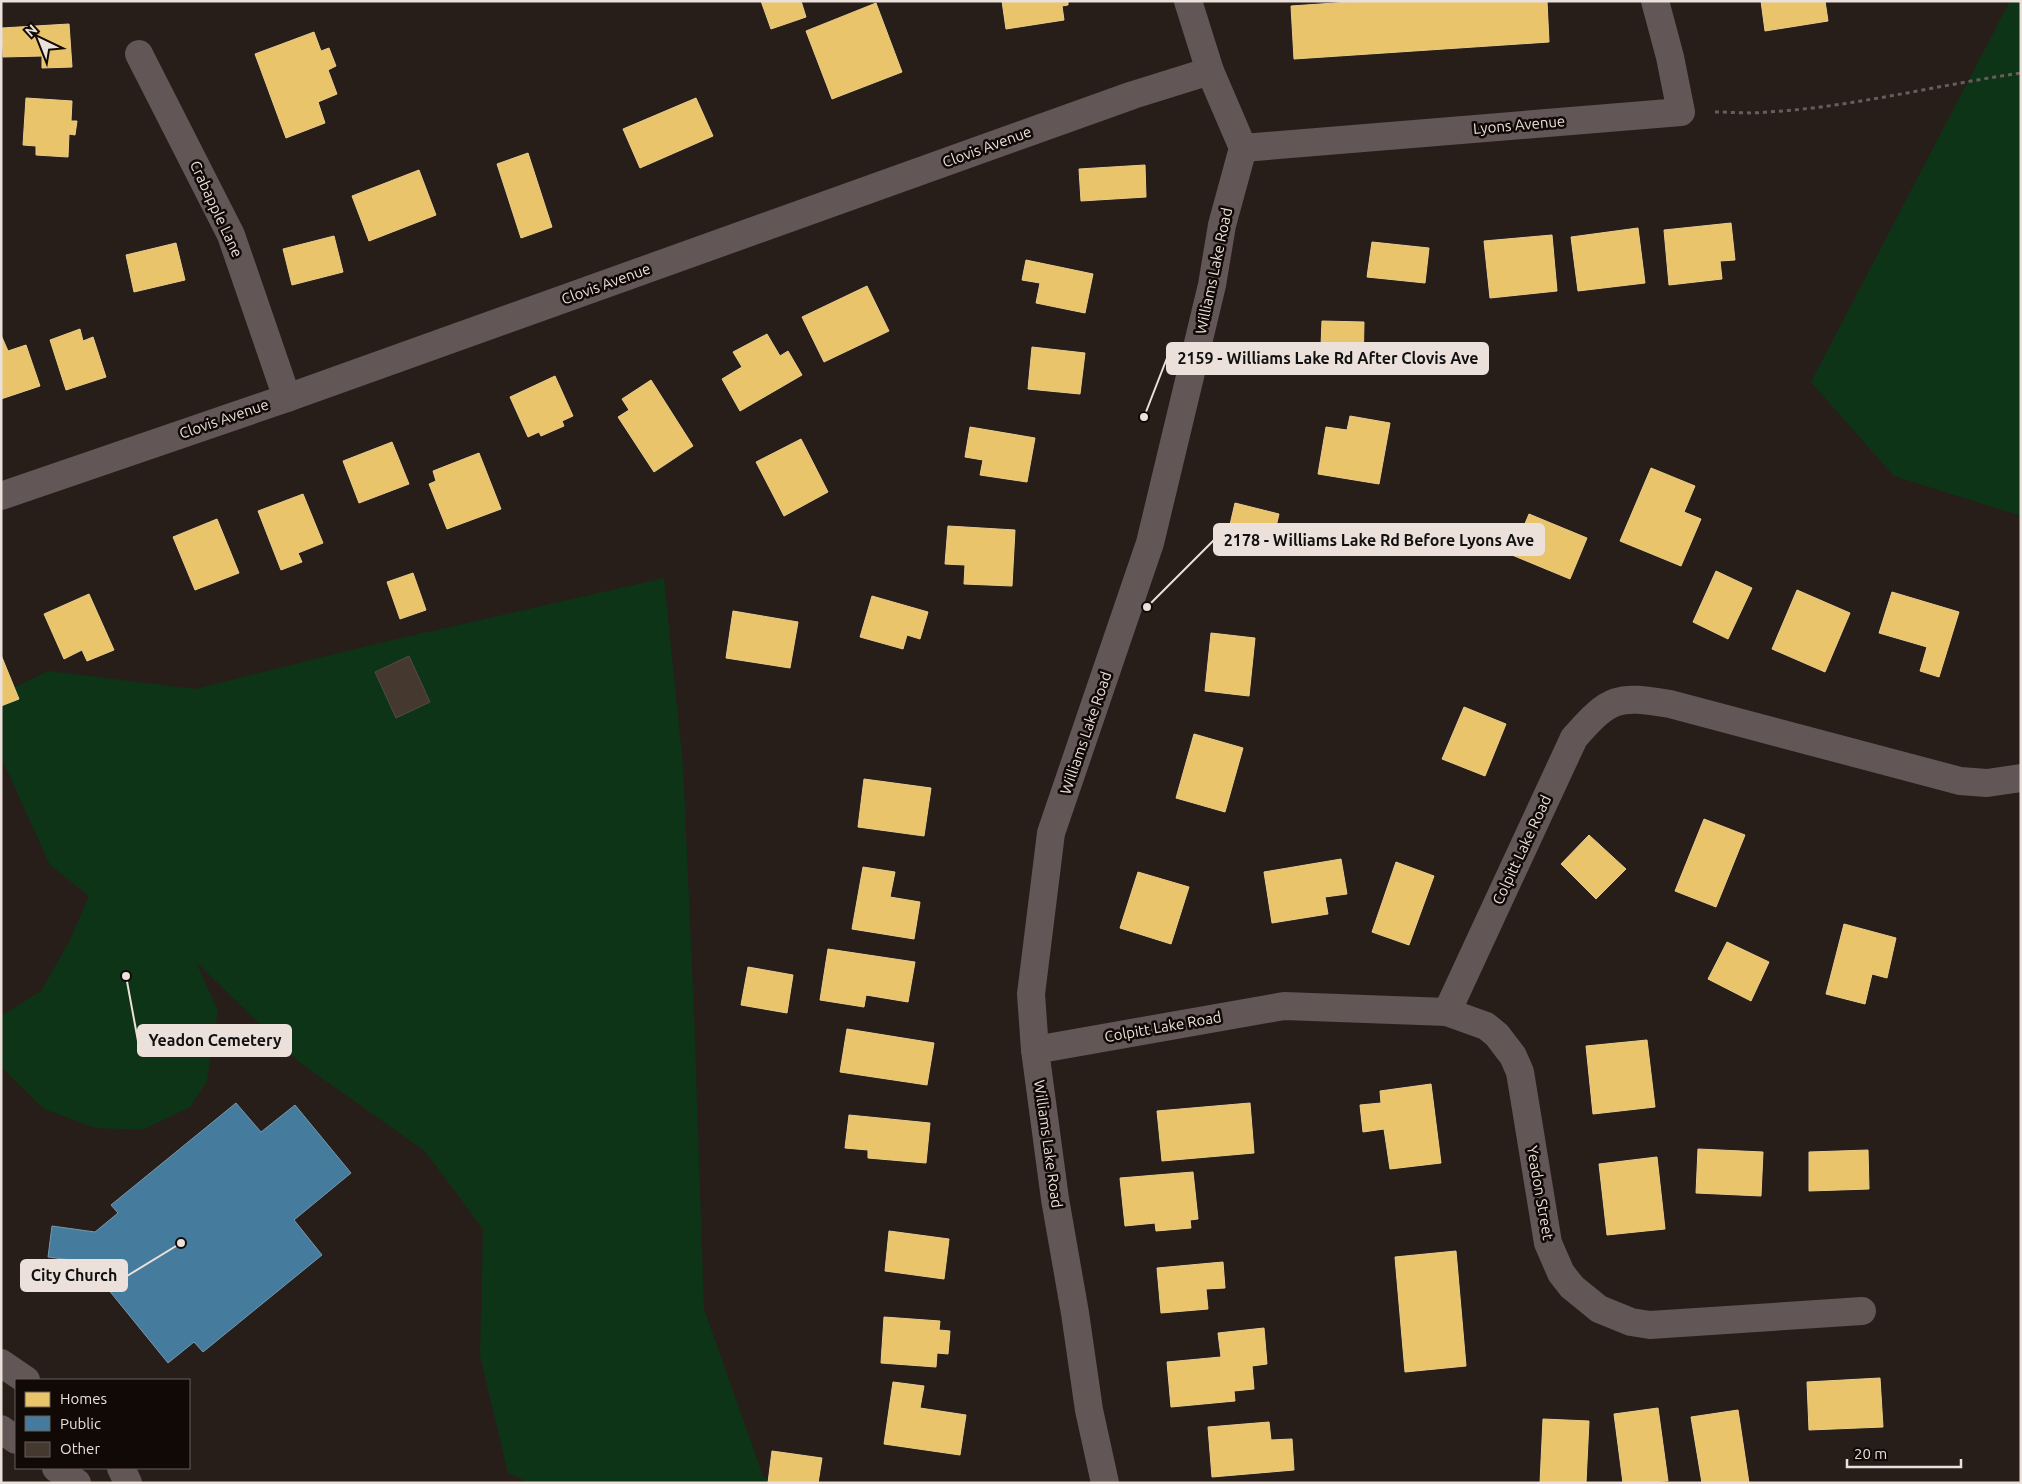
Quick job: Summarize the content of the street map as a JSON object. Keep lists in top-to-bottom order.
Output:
{
  "streets": {
    "main road": ["Williams Lake Road"],
    "street": [
      "Lyons Avenue",
      "Clovis Avenue",
      "Crabapple Lane",
      "Colpitt Lake Road",
      "Yeadon Street"
    ]
  },
  "crossings": [
    ["Lyons Avenue", "Williams Lake Road"],
    ["Clovis Avenue", "Crabapple Lane"],
    ["Williams Lake Road", "Colpitt Lake Road"],
    ["Colpitt Lake Road", "Yeadon Street"]
  ],
  "places": [
    "2159 - Williams Lake Rd After Clovis Ave",
    "2178 - Williams Lake Rd Before Lyons Ave",
    "Yeadon Cemetery",
    "City Church"
  ],
  "legend": ["Homes", "Public", "Other"],
  "scale_bar": "20 m",
  "north": "top left"
}
